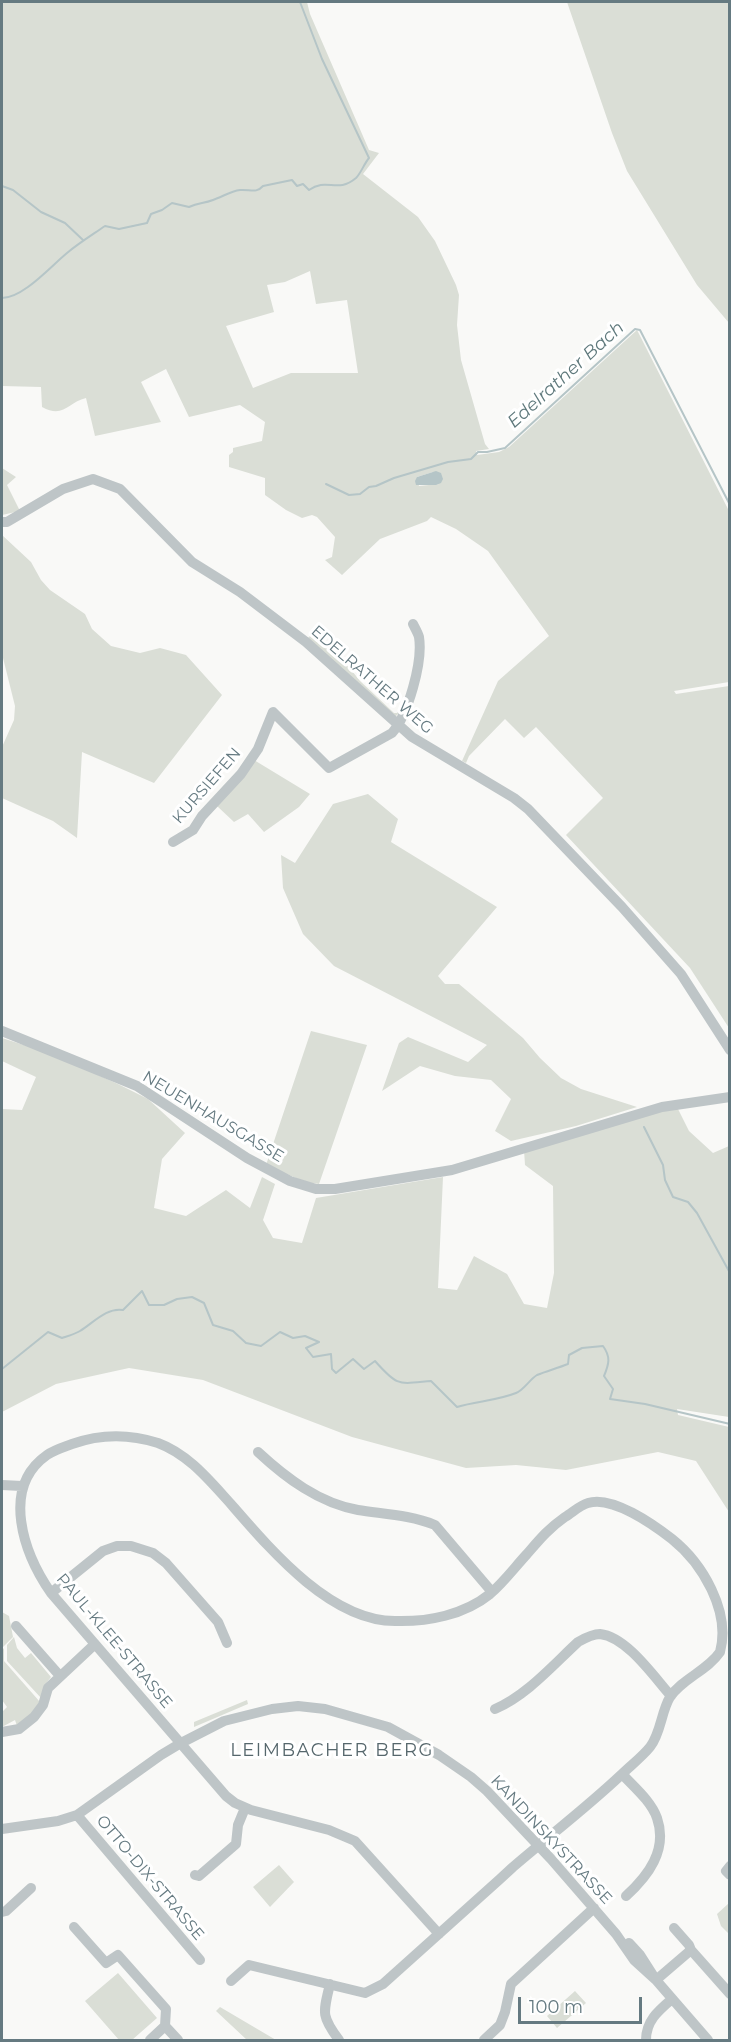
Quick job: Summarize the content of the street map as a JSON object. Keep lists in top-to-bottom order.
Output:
{
  "streets": {
    "street": [
      "EDELRATHER WEG",
      "KURSIEFEN",
      "NEUENHAUSGASSE",
      "PAUL-KLEE-STRASSE",
      "KANDINSKYSTRASSE",
      "OTTO-DIX-STRASSE"
    ]
  },
  "crossings": [
    ["EDELRATHER WEG", "KURSIEFEN"],
    ["PAUL-KLEE-STRASSE", "KANDINSKYSTRASSE"],
    ["KANDINSKYSTRASSE", "OTTO-DIX-STRASSE"]
  ],
  "districts": ["LEIMBACHER BERG"],
  "water": ["Edelrather Bach"],
  "scale_bar": "100 m"
}
